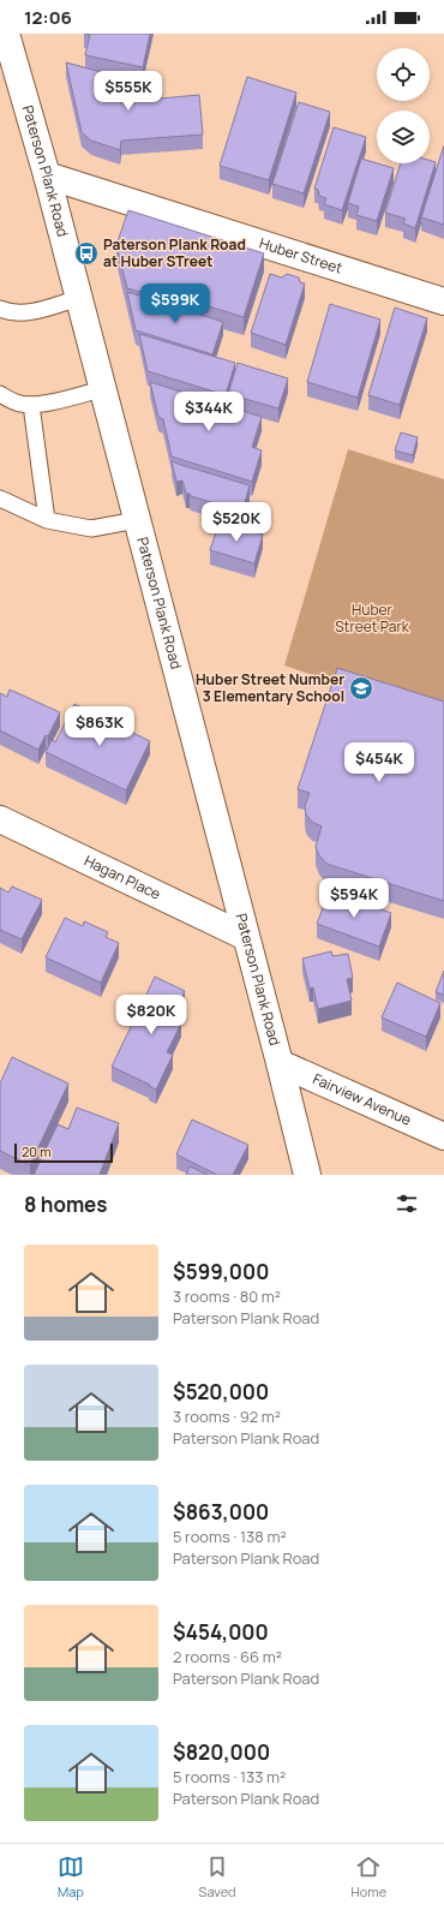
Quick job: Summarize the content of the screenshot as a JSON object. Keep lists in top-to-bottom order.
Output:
{
  "streets": {
    "street": [
      "Paterson Plank Road",
      "Huber Street",
      "Hagan Place",
      "Fairview Avenue"
    ]
  },
  "crossings": [
    ["Paterson Plank Road", "Huber Street"],
    ["Paterson Plank Road", "Hagan Place"],
    ["Paterson Plank Road", "Fairview Avenue"]
  ],
  "parks": ["Huber Street Park"],
  "places": {
    "bus stop": ["Paterson Plank Road at Huber STreet"],
    "school or university": ["Huber Street Number 3 Elementary School"]
  },
  "scale_bar": "20 m",
  "page": {
    "status": "12:06",
    "price": [
      "$555K",
      "$599K",
      "$344K",
      "$520K",
      "$863K",
      "$454K",
      "$594K",
      "$820K"
    ],
    "scale": "20 m",
    "heading": "8 homes",
    "list": [
      {
        "name": "$599,000",
        "note": "3 rooms · 80 m² · Paterson Plank Road"
      },
      {
        "name": "$520,000",
        "note": "3 rooms · 92 m² · Paterson Plank Road"
      },
      {
        "name": "$863,000",
        "note": "5 rooms · 138 m² · Paterson Plank Road"
      },
      {
        "name": "$454,000",
        "note": "2 rooms · 66 m² · Paterson Plank Road"
      },
      {
        "name": "$820,000",
        "note": "5 rooms · 133 m² · Paterson Plank Road"
      }
    ],
    "tabs": ["Map", "Saved", "Home"]
  }
}
